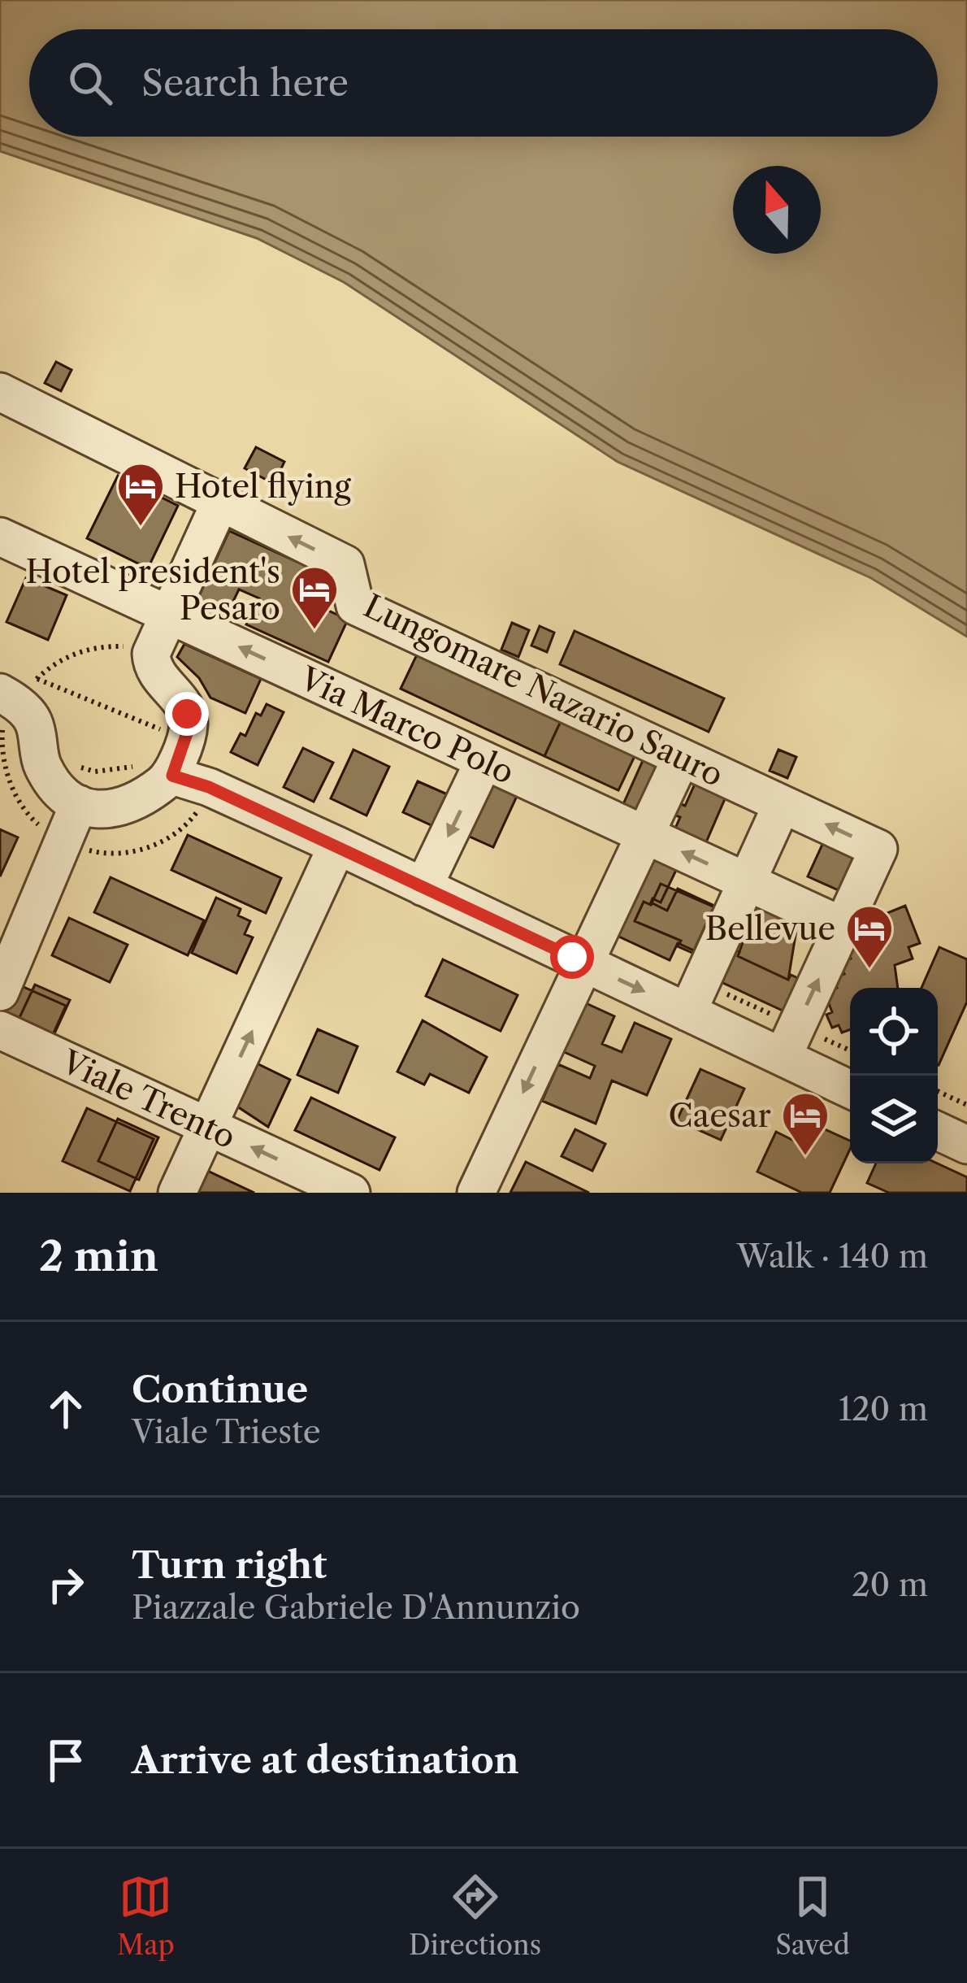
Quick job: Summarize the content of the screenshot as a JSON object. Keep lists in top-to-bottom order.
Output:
{
  "streets": {
    "street": ["Lungomare Nazario Sauro", "Via Marco Polo", "Viale Trento"]
  },
  "crossings": [
    ["Lungomare Nazario Sauro", "Via Marco Polo"]
  ],
  "places": {
    "hotel": [
      "Hotel flying",
      "Hotel president's Pesaro",
      "Bellevue",
      "Caesar"
    ]
  },
  "north": "top",
  "page": {
    "search": "Search here",
    "heading": ["2 min", "Walk · 140 m"],
    "list": [
      ["Continue", "Viale Trieste", "120 m"],
      ["Turn right", "Piazzale Gabriele D'Annunzio", "20 m"],
      "Arrive at destination"
    ],
    "nav": ["Map", "Directions", "Saved"]
  }
}
